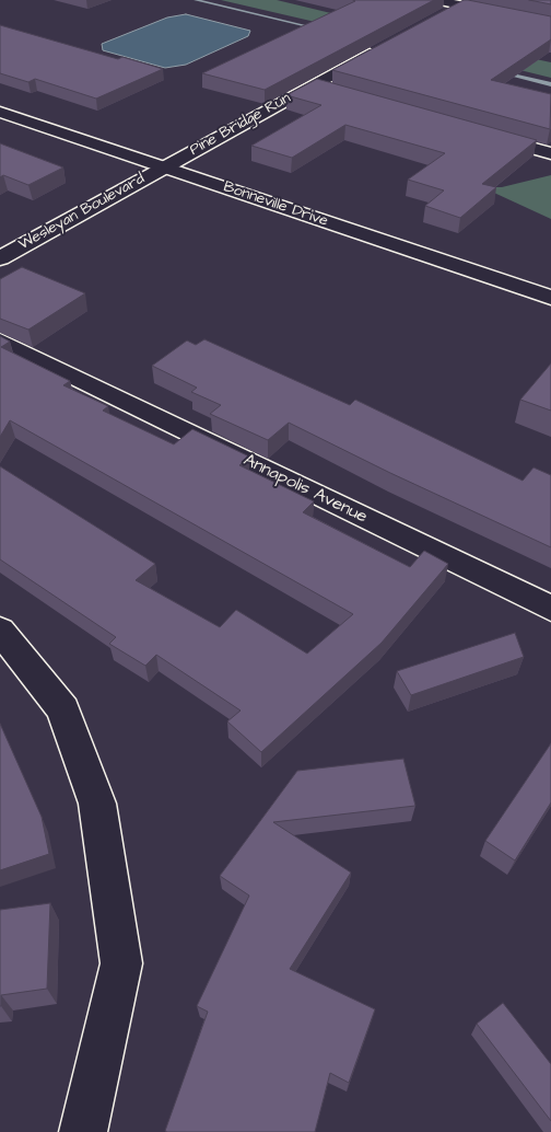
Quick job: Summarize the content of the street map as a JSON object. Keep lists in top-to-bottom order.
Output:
{
  "streets": {
    "street": [
      "Pine Bridge Run",
      "Bonneville Drive",
      "Wesleyan Boulevard",
      "Annapolis Avenue"
    ]
  },
  "crossings": [
    ["Pine Bridge Run", "Bonneville Drive"],
    ["Pine Bridge Run", "Wesleyan Boulevard"],
    ["Bonneville Drive", "Wesleyan Boulevard"]
  ]
}
